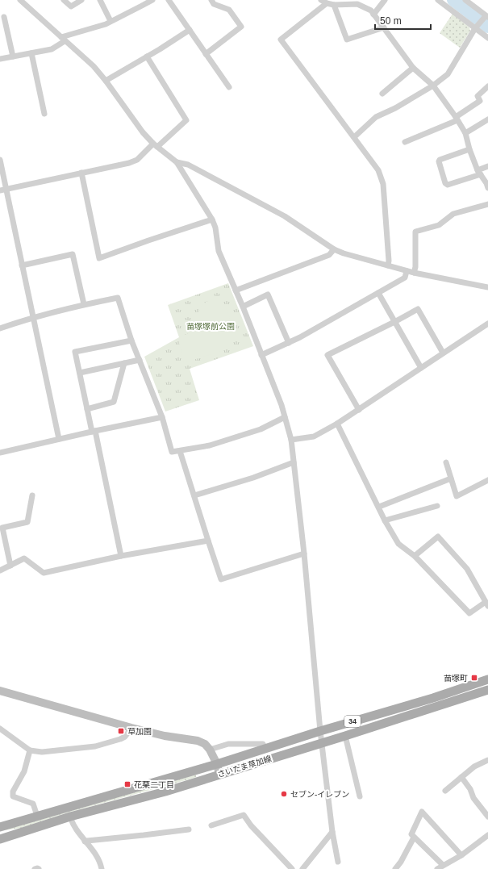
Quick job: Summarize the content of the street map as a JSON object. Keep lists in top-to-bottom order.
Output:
{
  "streets": {
    "main road": ["34", "さいたま草加線"]
  },
  "parks": ["苗塚塚前公園"],
  "places": {
    "transit": ["苗塚町", "草加園", "花栗二丁目"],
    "other": ["セブン-イレブン"]
  },
  "scale_bar": "50 m"
}
